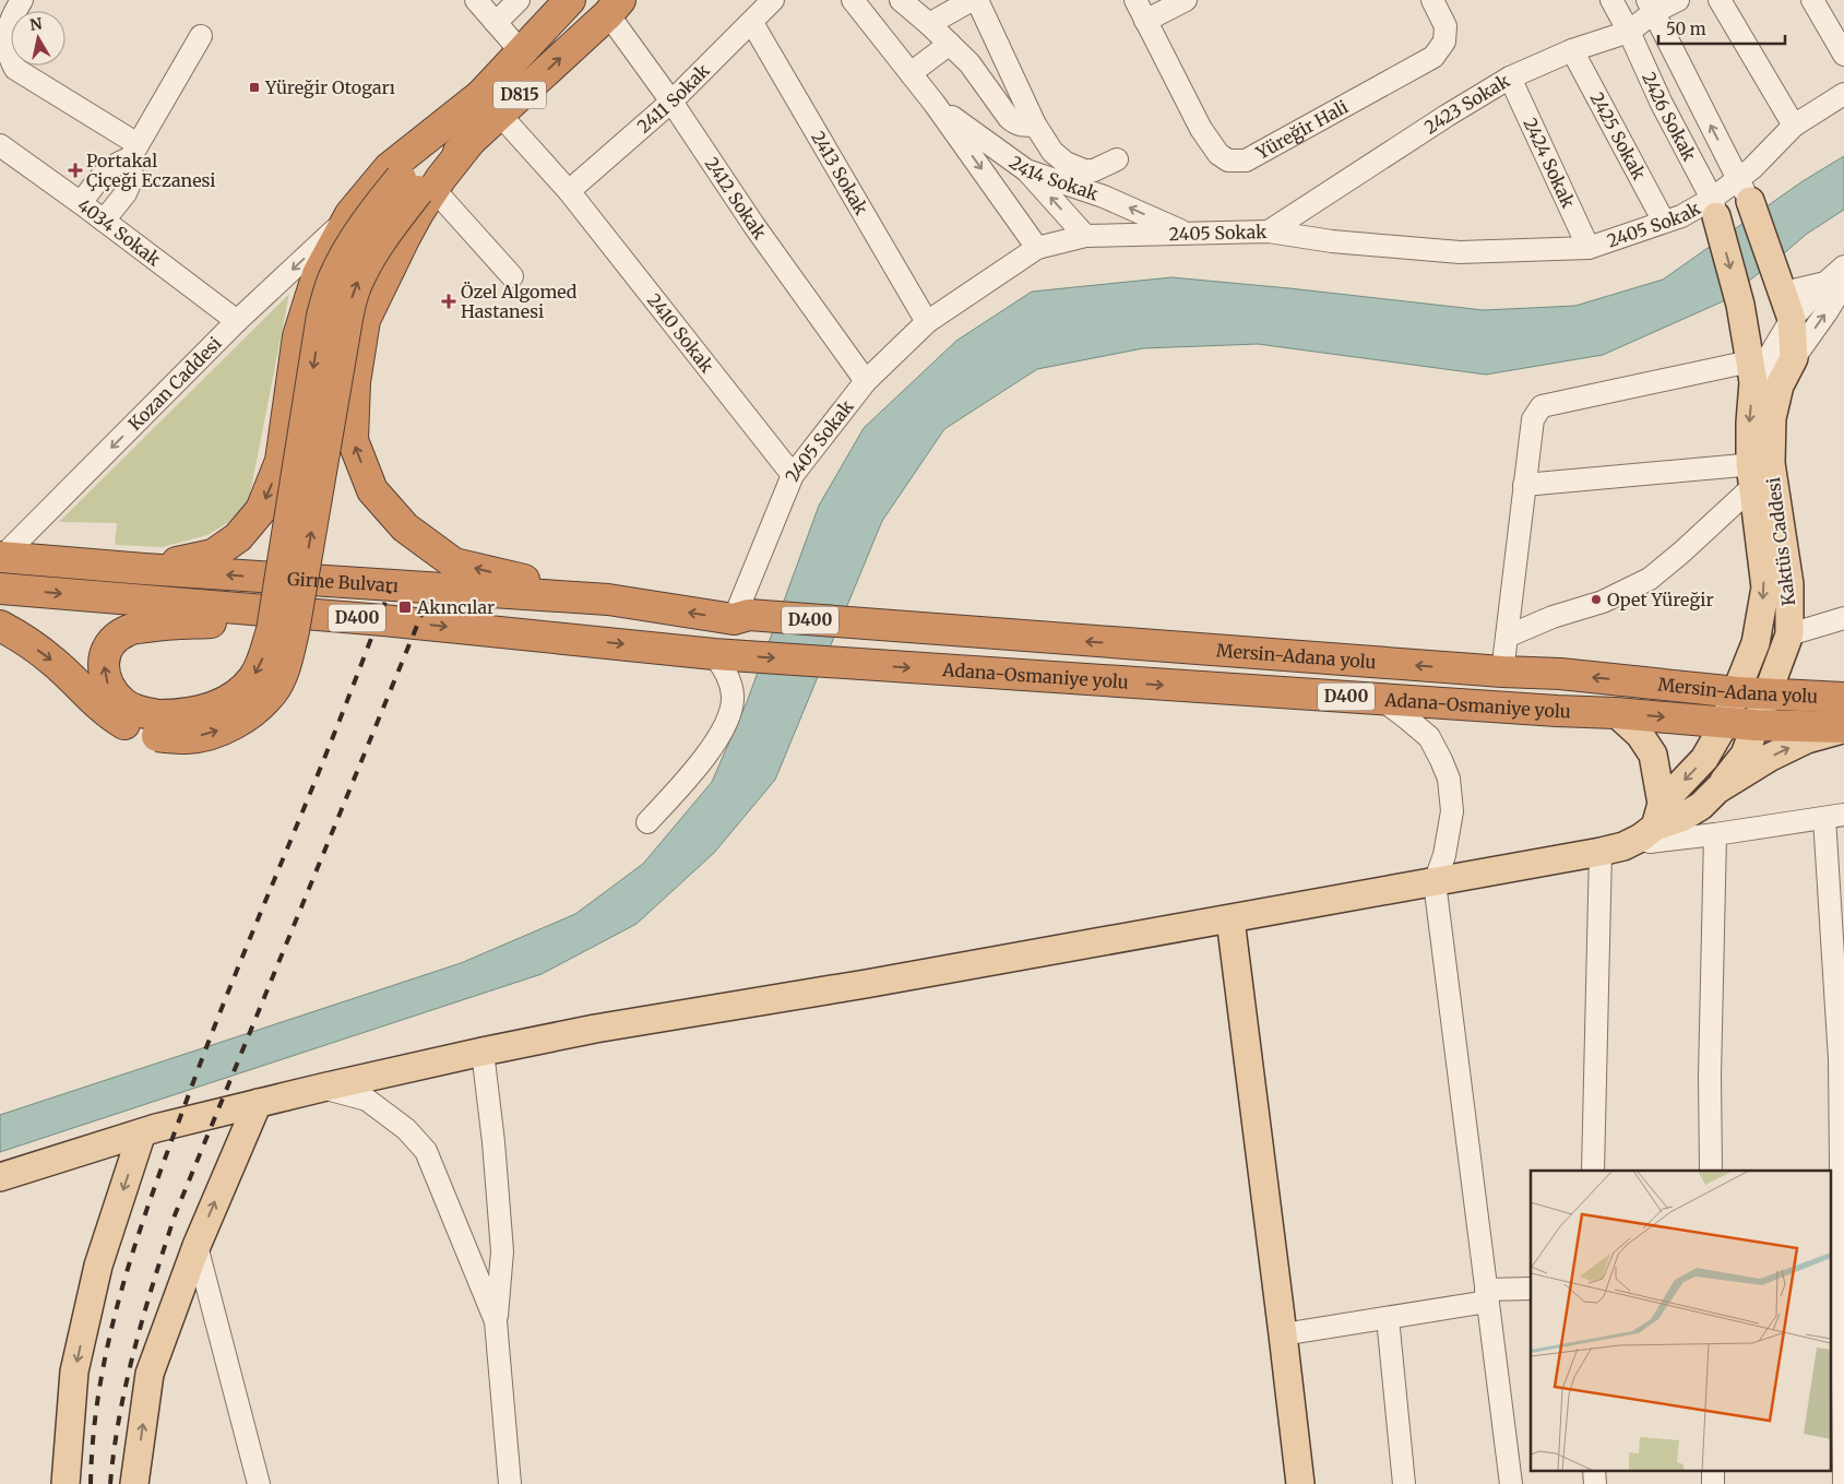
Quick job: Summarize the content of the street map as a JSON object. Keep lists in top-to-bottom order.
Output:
{
  "streets": {
    "highway": [
      "D815",
      "Girne Bulvarı",
      "D400",
      "Mersin-Adana yolu",
      "Adana-Osmaniye yolu"
    ],
    "main road": ["Kaktüs Caddesi"],
    "street": [
      "2411 Sokak",
      "2423 Sokak",
      "2426 Sokak",
      "Yüreğir Hali",
      "2425 Sokak",
      "2424 Sokak",
      "2413 Sokak",
      "2414 Sokak",
      "2412 Sokak",
      "2405 Sokak",
      "4034 Sokak",
      "2410 Sokak",
      "Kozan Caddesi"
    ]
  },
  "crossings": [
    ["D815", "2412 Sokak"],
    ["D815", "2410 Sokak"],
    ["2411 Sokak", "2413 Sokak"],
    ["2411 Sokak", "2412 Sokak"],
    ["2411 Sokak", "2410 Sokak"],
    ["2423 Sokak", "2426 Sokak"],
    ["2423 Sokak", "2425 Sokak"],
    ["2423 Sokak", "2424 Sokak"],
    ["2423 Sokak", "2405 Sokak"],
    ["2426 Sokak", "2405 Sokak"],
    ["2425 Sokak", "2405 Sokak"],
    ["2424 Sokak", "2405 Sokak"],
    ["2413 Sokak", "2405 Sokak"],
    ["2414 Sokak", "2405 Sokak"],
    ["2412 Sokak", "2405 Sokak"],
    ["2405 Sokak", "2410 Sokak"],
    ["2405 Sokak", "Girne Bulvarı"],
    ["2405 Sokak", "Mersin-Adana yolu"],
    ["4034 Sokak", "Kozan Caddesi"],
    ["Kozan Caddesi", "Girne Bulvarı"],
    ["Kaktüs Caddesi", "Mersin-Adana yolu"],
    ["Kaktüs Caddesi", "Adana-Osmaniye yolu"],
    ["Girne Bulvarı", "Mersin-Adana yolu"],
    ["Girne Bulvarı", "Adana-Osmaniye yolu"]
  ],
  "one_way": ["Kozan Caddesi", "Mersin-Adana yolu", "Adana-Osmaniye yolu"],
  "places": {
    "transit": ["Yüreğir Otogarı", "Akıncılar"],
    "health": ["Portakal Çiçeği Eczanesi", "Özel Algomed Hastanesi"],
    "other": ["Opet Yüreğir"]
  },
  "scale_bar": "50 m",
  "north": "top"
}
